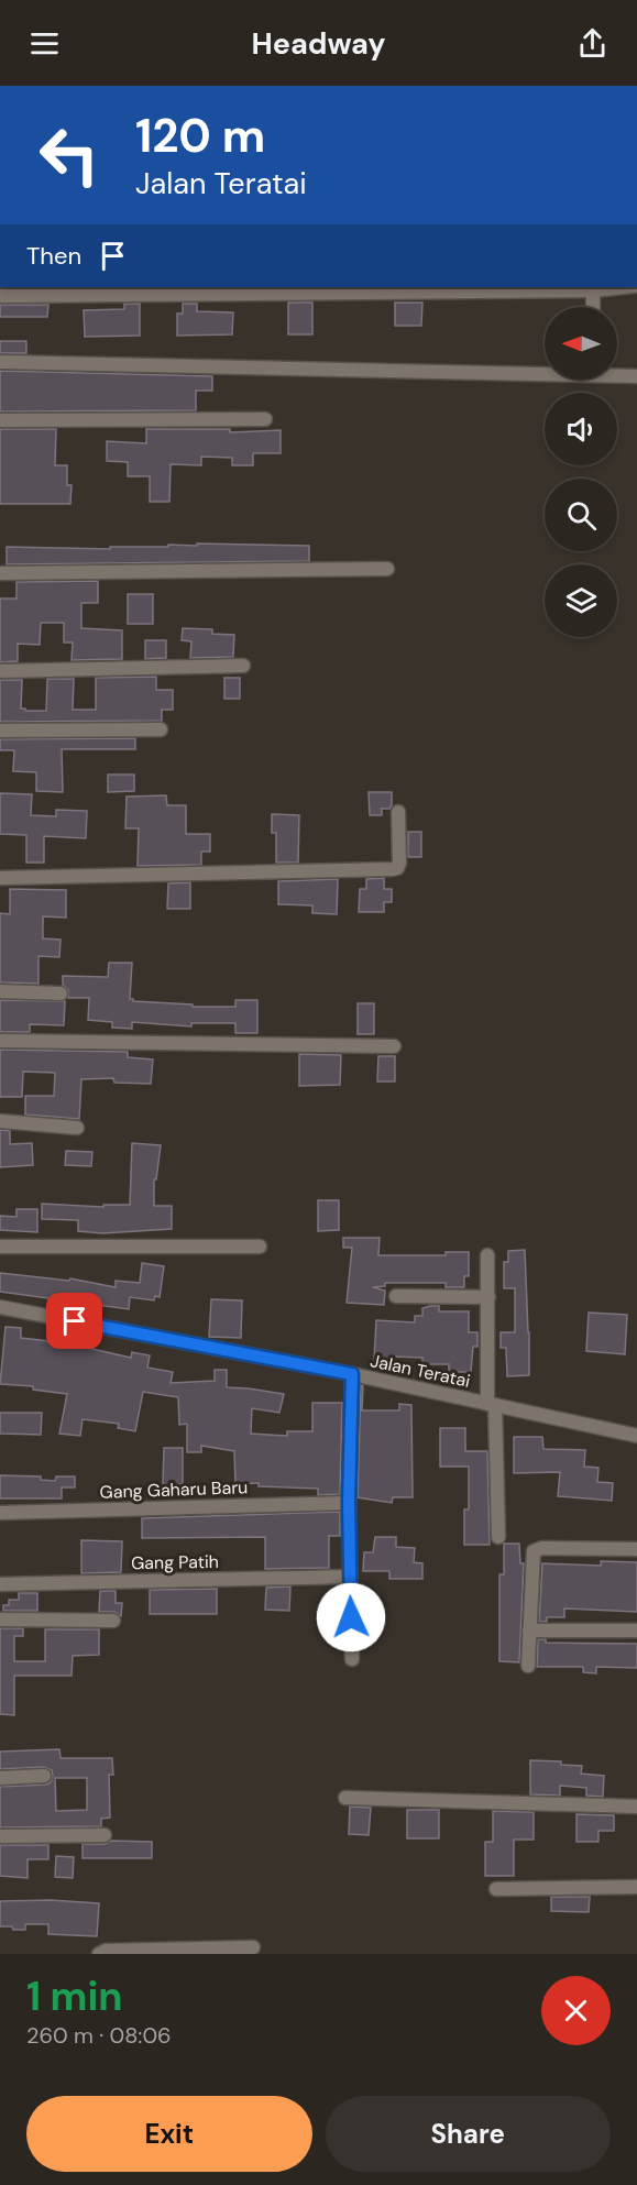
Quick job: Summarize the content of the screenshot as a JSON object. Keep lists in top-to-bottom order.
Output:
{
  "streets": {
    "street": ["Jalan Teratai", "Gang Gaharu Baru", "Gang Patih"]
  },
  "north": "left",
  "page": {
    "header": "Headway",
    "turn": ["120 m", "Jalan Teratai"],
    "then": "Then",
    "heading": ["1 min", "260 m · 08:06"],
    "buttons": ["Exit", "Share"]
  }
}
